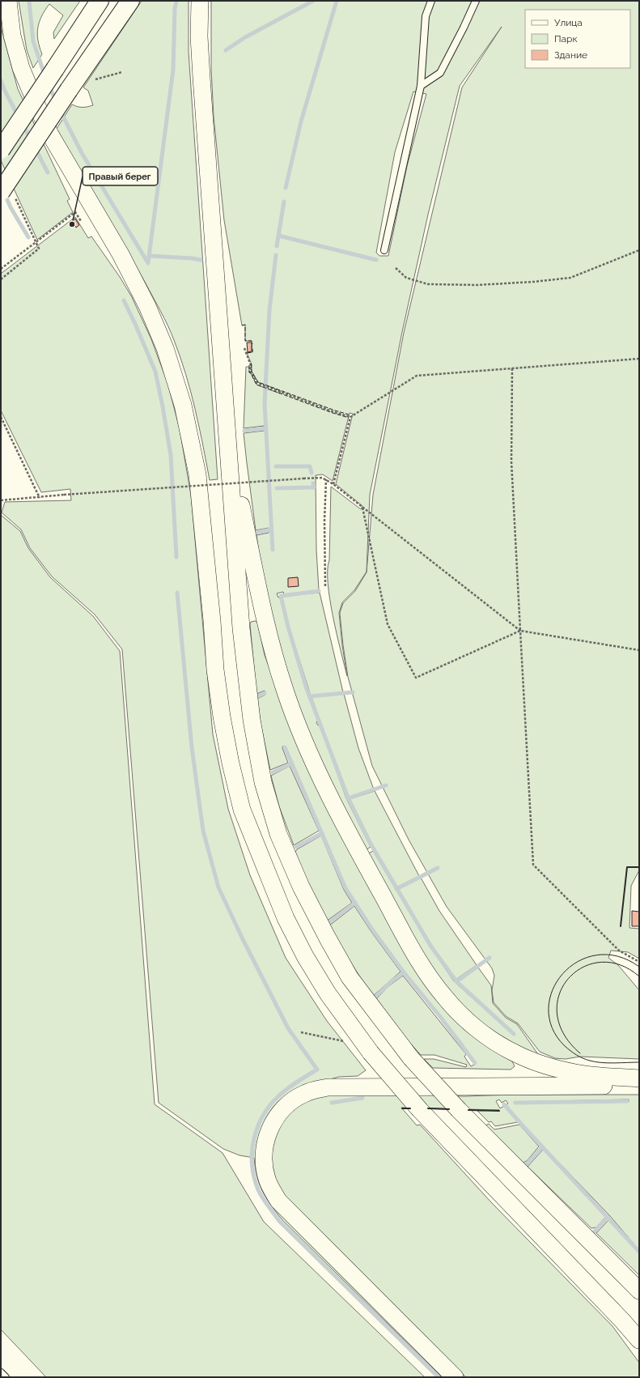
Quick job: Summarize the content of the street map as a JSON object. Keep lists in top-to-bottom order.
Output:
{
  "places": ["Правый берег"],
  "legend": ["Улица", "Парк", "Здание"]
}
